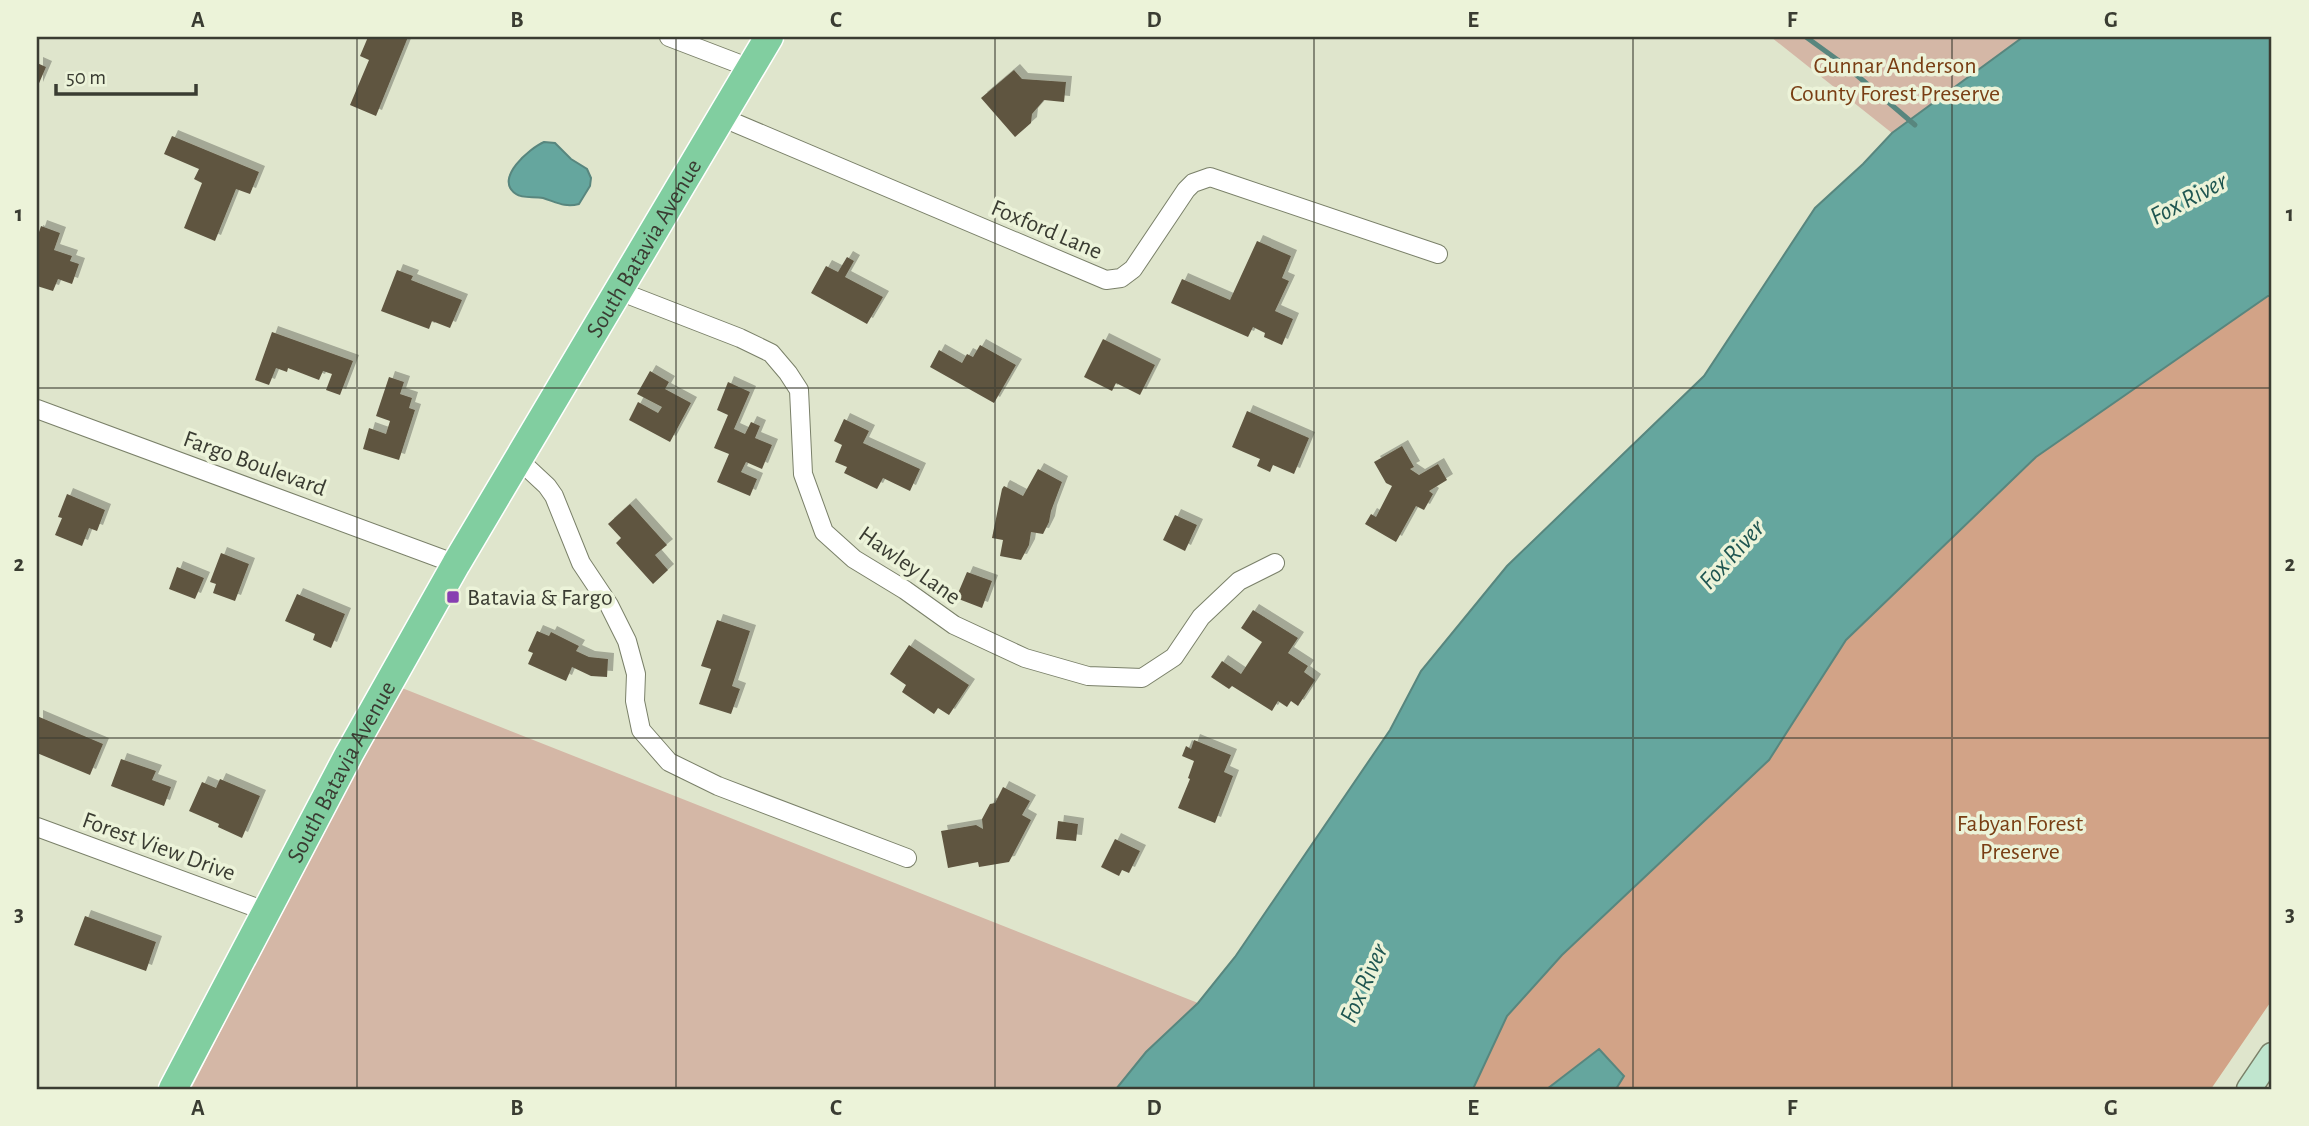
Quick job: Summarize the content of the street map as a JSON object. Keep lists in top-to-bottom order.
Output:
{
  "streets": {
    "main road": ["South Batavia Avenue"],
    "street": [
      "Foxford Lane",
      "Fargo Boulevard",
      "Hawley Lane",
      "Forest View Drive"
    ]
  },
  "crossings": [
    ["Foxford Lane", "South Batavia Avenue"],
    ["South Batavia Avenue", "Fargo Boulevard"],
    ["South Batavia Avenue", "Hawley Lane"],
    ["South Batavia Avenue", "Forest View Drive"]
  ],
  "water": ["Fox River"],
  "parks": ["Gunnar Anderson County Forest Preserve", "Fabyan Forest Preserve"],
  "places": {
    "transit": ["Batavia & Fargo"]
  },
  "scale_bar": "50 m",
  "grid": {
    "columns": [
      "A",
      "B",
      "C",
      "D",
      "E",
      "F",
      "G"
    ],
    "rows": ["1", "2", "3"]
  }
}
